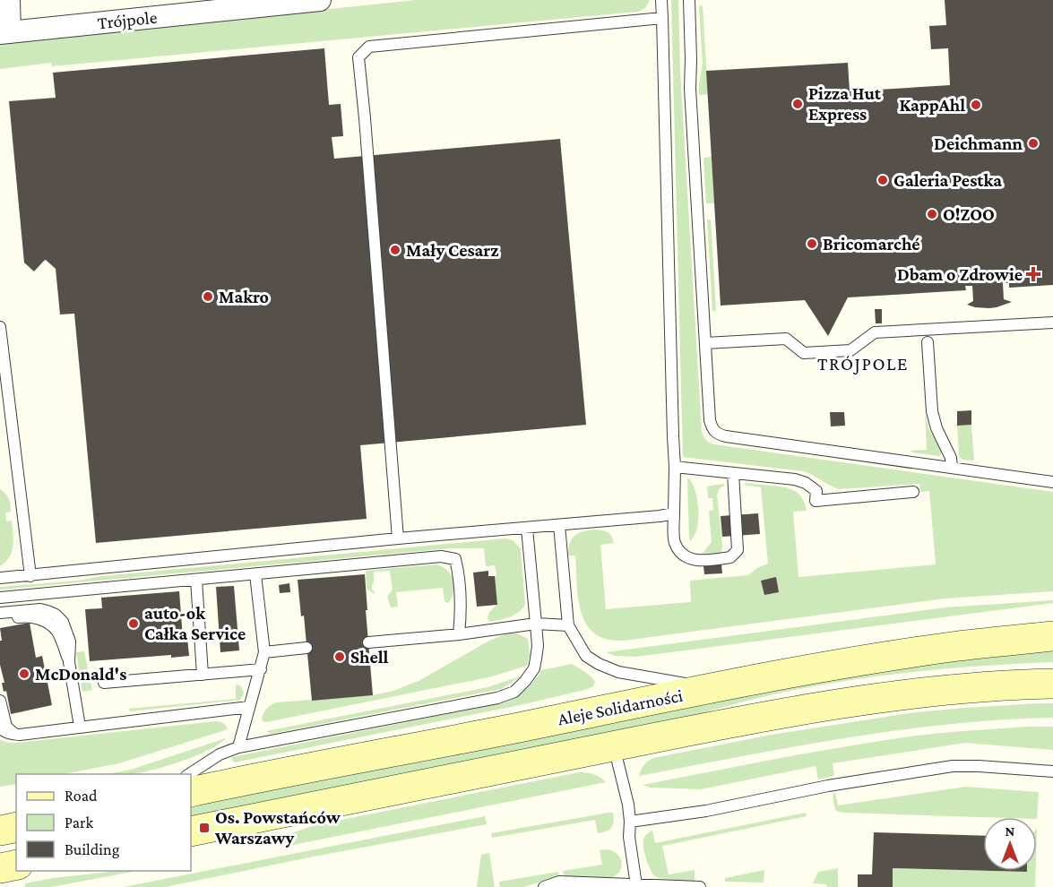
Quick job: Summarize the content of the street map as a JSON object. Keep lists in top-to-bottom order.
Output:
{
  "streets": {
    "street": ["Trójpole", "Aleje Solidarności"]
  },
  "districts": ["TRÓJPOLE"],
  "places": {
    "other": [
      "Pizza Hut Express",
      "KappAhl",
      "Deichmann",
      "Galeria Pestka",
      "O!ZOO",
      "Bricomarché",
      "Mały Cesarz",
      "Makro",
      "auto-ok Całka Service",
      "Shell",
      "McDonald's"
    ],
    "health": ["Dbam o Zdrowie"],
    "transit": ["Os. Powstańców Warszawy"]
  },
  "legend": ["Road", "Park", "Building"],
  "north": "top"
}
